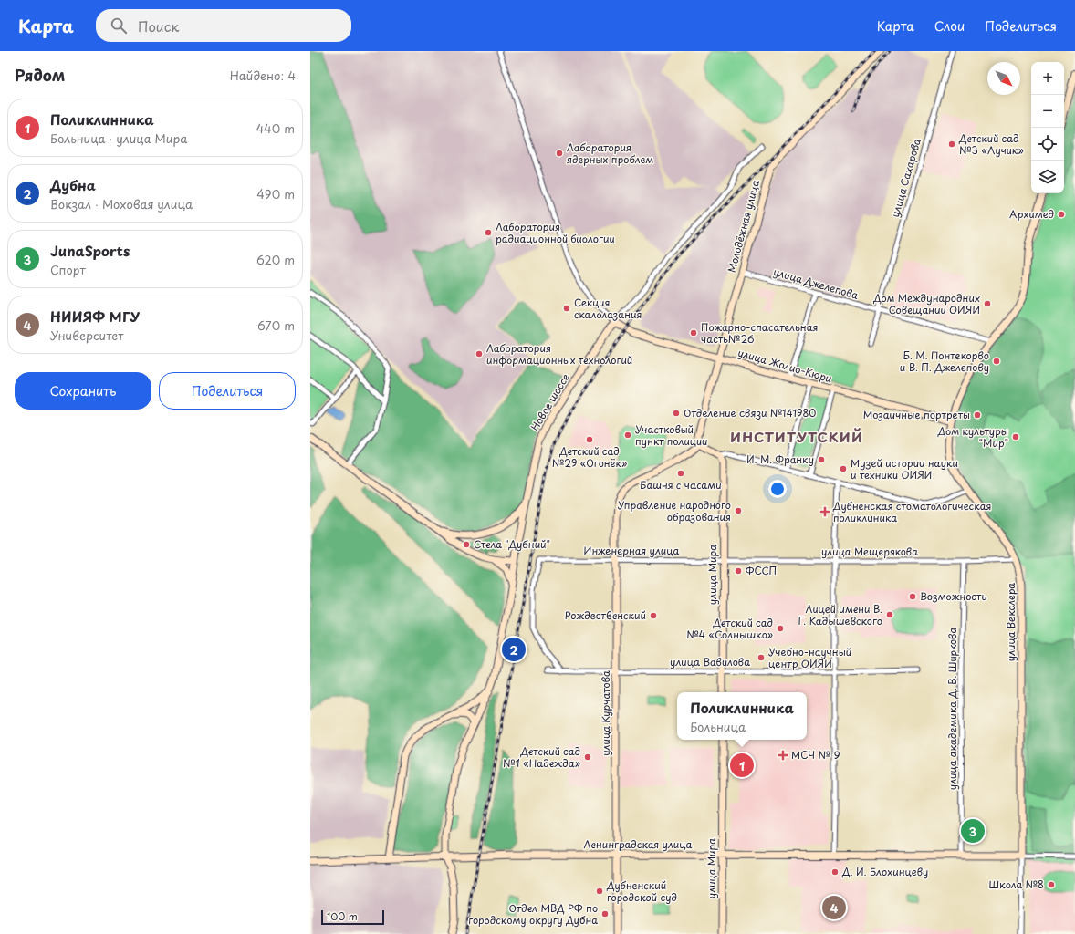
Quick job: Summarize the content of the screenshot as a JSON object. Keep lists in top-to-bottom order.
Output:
{
  "streets": {
    "main road": [
      "Молодёжная улица",
      "улица Жолио-Кюри",
      "Новое шоссе",
      "улица Мира",
      "улица Векслера",
      "улица Курчатова",
      "Ленинградская улица"
    ],
    "street": [
      "улица Сахарова",
      "улица Джелепова",
      "Инженерная улица",
      "улица Мещерякова",
      "улица Вавилова",
      "улица академика Д. В. Ширкова"
    ]
  },
  "crossings": [
    ["улица Сахарова", "улица Джелепова"],
    ["Молодёжная улица", "улица Джелепова"],
    ["Молодёжная улица", "улица Жолио-Кюри"],
    ["Молодёжная улица", "улица Курчатова"],
    ["улица Джелепова", "улица Векслера"],
    ["улица Жолио-Кюри", "Новое шоссе"],
    ["улица Жолио-Кюри", "улица Векслера"],
    ["Инженерная улица", "улица Мещерякова"],
    ["Инженерная улица", "улица Мира"],
    ["Инженерная улица", "улица Вавилова"],
    ["Инженерная улица", "улица Курчатова"],
    ["улица Мещерякова", "улица Мира"],
    ["улица Мещерякова", "улица Векслера"],
    ["улица Мещерякова", "улица академика Д. В. Ширкова"],
    ["улица Мира", "улица Вавилова"],
    ["улица Мира", "Ленинградская улица"],
    ["улица Векслера", "Ленинградская улица"],
    ["улица Вавилова", "улица Курчатова"],
    ["улица академика Д. В. Ширкова", "Ленинградская улица"],
    ["улица Курчатова", "Ленинградская улица"]
  ],
  "districts": ["ИНСТИТУТСКИЙ"],
  "places": {
    "other": [
      "Детский сад №3 «Лучик»",
      "Лаборатория ядерных проблем",
      "Архимед",
      "Лаборатория радиационной биологии",
      "Дом Международних Совещании ОИЯИ",
      "Секция скалолазания",
      "Пожарно-спасательная часть№26",
      "Лаборатория информационных технологий",
      "Б. М. Понтекорво и В. П. Джелепову",
      "Отделение связи №141980",
      "Мозаичные портреты",
      "Участковый пункт полиции",
      "Дом культуры \"Мир\"",
      "Детский сад №29 «Огонёк»",
      "И. М. Франку",
      "Музей истории науки и техники ОИЯИ",
      "Башня с часами",
      "Управление народного образования",
      "Стела \"Дубний\"",
      "ФССП",
      "Возможность",
      "Лицей имени В. Г. Кадышевского",
      "Рождественский",
      "Детский сад №4 «Солнышко»",
      "Учебно-научный центр ОИЯИ",
      "Детский сад №1 «Надежда»",
      "Д. И. Блохинцеву",
      "Школа №8",
      "Дубненский городской суд",
      "Отдел МВД РФ по городскому округу Дубна"
    ],
    "health": ["Дубненская стоматологическая поликлиника", "МСЧ № 9"]
  },
  "scale_bar": "100 m",
  "north": "bottom right",
  "page": {
    "header": "Карта",
    "search": "Поиск",
    "nav": ["Карта", "Слои", "Поделиться"],
    "heading": ["Рядом", "Найдено: 4"],
    "map_buttons": ["+", "−"],
    "list": [
      {
        "mark": "1",
        "name": "Поликлинника",
        "note": "Больница · улица Мира",
        "value": "440 m"
      },
      {
        "mark": "2",
        "name": "Дубна",
        "note": "Вокзал · Моховая улица",
        "value": "490 m"
      },
      {
        "mark": "3",
        "name": "JunaSports",
        "note": "Спорт",
        "value": "620 m"
      },
      {
        "mark": "4",
        "name": "НИИЯФ МГУ",
        "note": "Университет",
        "value": "670 m"
      }
    ],
    "buttons": ["Сохранить", "Поделиться"],
    "pins": [
      "2",
      "1",
      "3",
      "4"
    ],
    "popup": ["Поликлинника", "Больница"],
    "scale": "100 m"
  }
}
